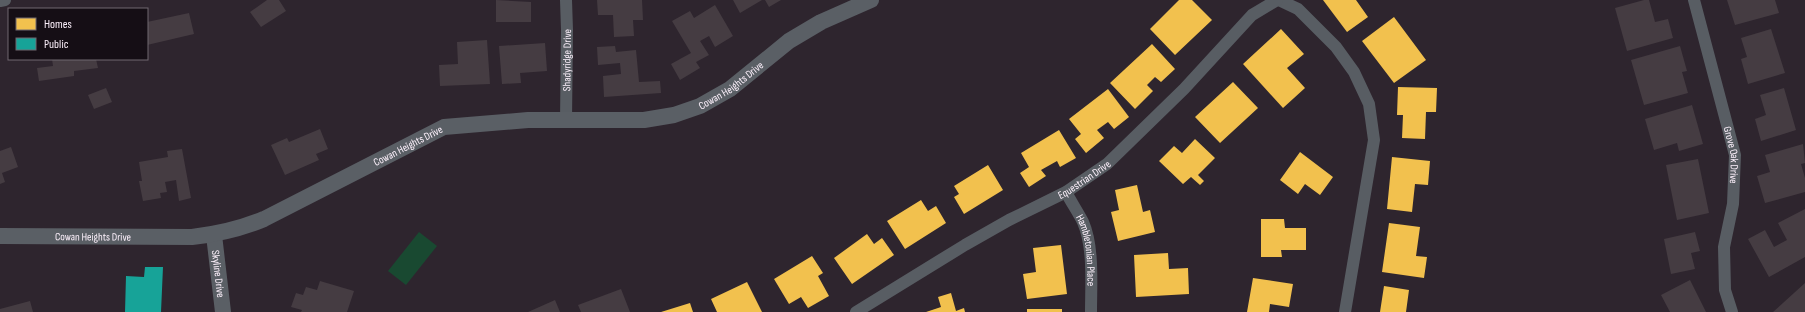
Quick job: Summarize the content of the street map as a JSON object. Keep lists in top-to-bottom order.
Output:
{
  "streets": {
    "street": [
      "Shadyridge Drive",
      "Cowan Heights Drive",
      "Grove Oak Drive",
      "Equestrian Drive",
      "Hambletonian Place",
      "Skyline Drive"
    ]
  },
  "crossings": [
    ["Shadyridge Drive", "Cowan Heights Drive"],
    ["Cowan Heights Drive", "Skyline Drive"],
    ["Equestrian Drive", "Hambletonian Place"]
  ],
  "legend": ["Homes", "Public"]
}
